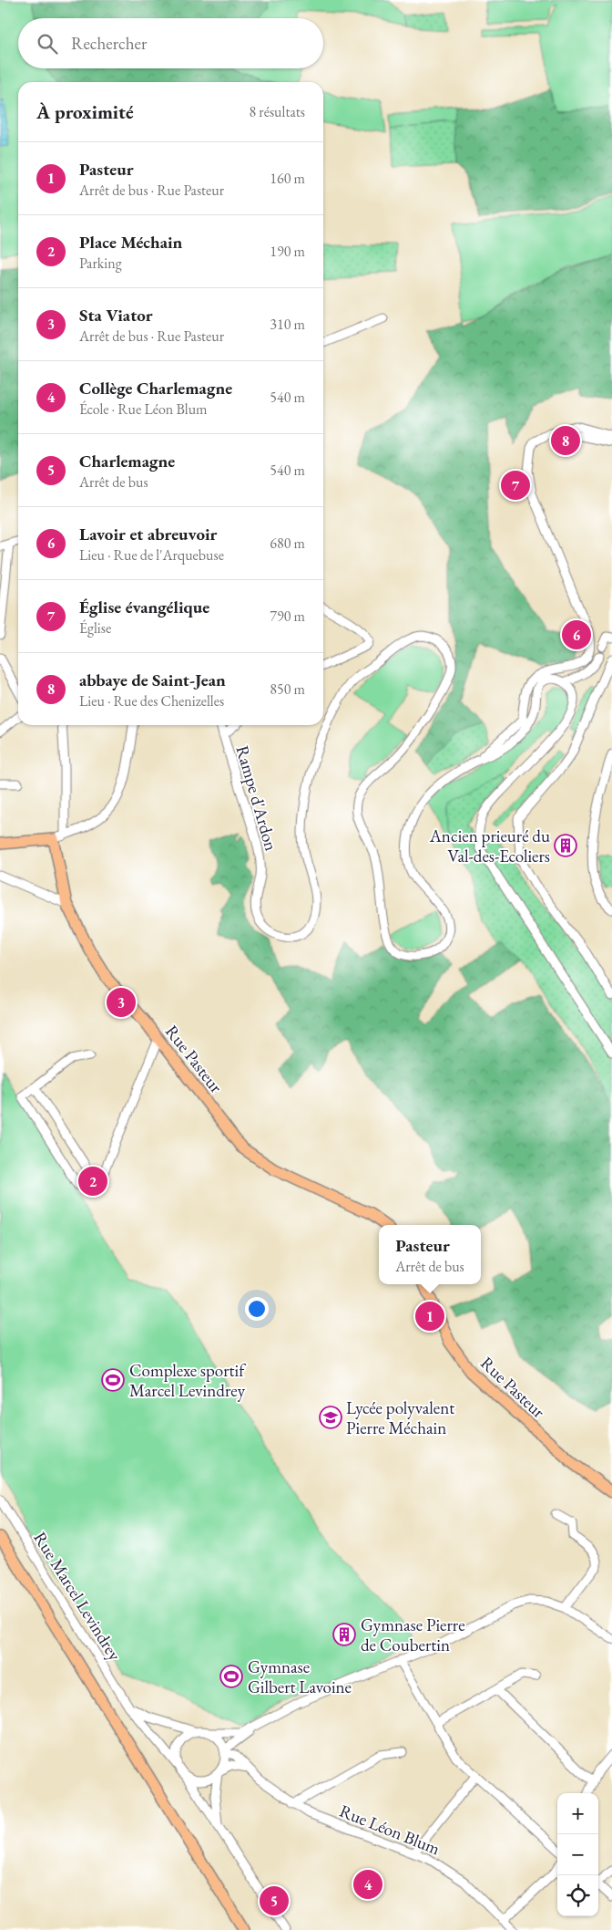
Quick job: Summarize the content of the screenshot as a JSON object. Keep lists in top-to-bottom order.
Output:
{
  "streets": {
    "main road": ["Rue Pasteur"],
    "street": ["Rampe d'Ardon", "Rue Marcel Levindrey", "Rue Léon Blum"]
  },
  "crossings": [
    ["Rue Marcel Levindrey", "Rue Léon Blum"]
  ],
  "places": {
    "building": ["Ancien prieuré du Val-des-Ecoliers", "Gymnase Pierre de Coubertin"],
    "sports": ["Complexe sportif Marcel Levindrey", "Gymnase Gilbert Lavoine"],
    "school or university": ["Lycée polyvalent Pierre Méchain"]
  },
  "page": {
    "search": "Rechercher",
    "heading": ["À proximité", "8 résultats"],
    "list": [
      {
        "mark": "1",
        "name": "Pasteur",
        "note": "Arrêt de bus · Rue Pasteur",
        "value": "160 m"
      },
      {
        "mark": "2",
        "name": "Place Méchain",
        "note": "Parking",
        "value": "190 m"
      },
      {
        "mark": "3",
        "name": "Sta Viator",
        "note": "Arrêt de bus · Rue Pasteur",
        "value": "310 m"
      },
      {
        "mark": "4",
        "name": "Collège Charlemagne",
        "note": "École · Rue Léon Blum",
        "value": "540 m"
      },
      {
        "mark": "5",
        "name": "Charlemagne",
        "note": "Arrêt de bus",
        "value": "540 m"
      },
      {
        "mark": "6",
        "name": "Lavoir et abreuvoir",
        "note": "Lieu · Rue de l'Arquebuse",
        "value": "680 m"
      },
      {
        "mark": "7",
        "name": "Église évangélique",
        "note": "Église",
        "value": "790 m"
      },
      {
        "mark": "8",
        "name": "abbaye de Saint-Jean",
        "note": "Lieu · Rue des Chenizelles",
        "value": "850 m"
      }
    ],
    "pins": [
      "8",
      "7",
      "6",
      "3",
      "2",
      "1",
      "4",
      "5"
    ],
    "popup": ["Pasteur", "Arrêt de bus"],
    "map_buttons": ["+", "−"]
  }
}
